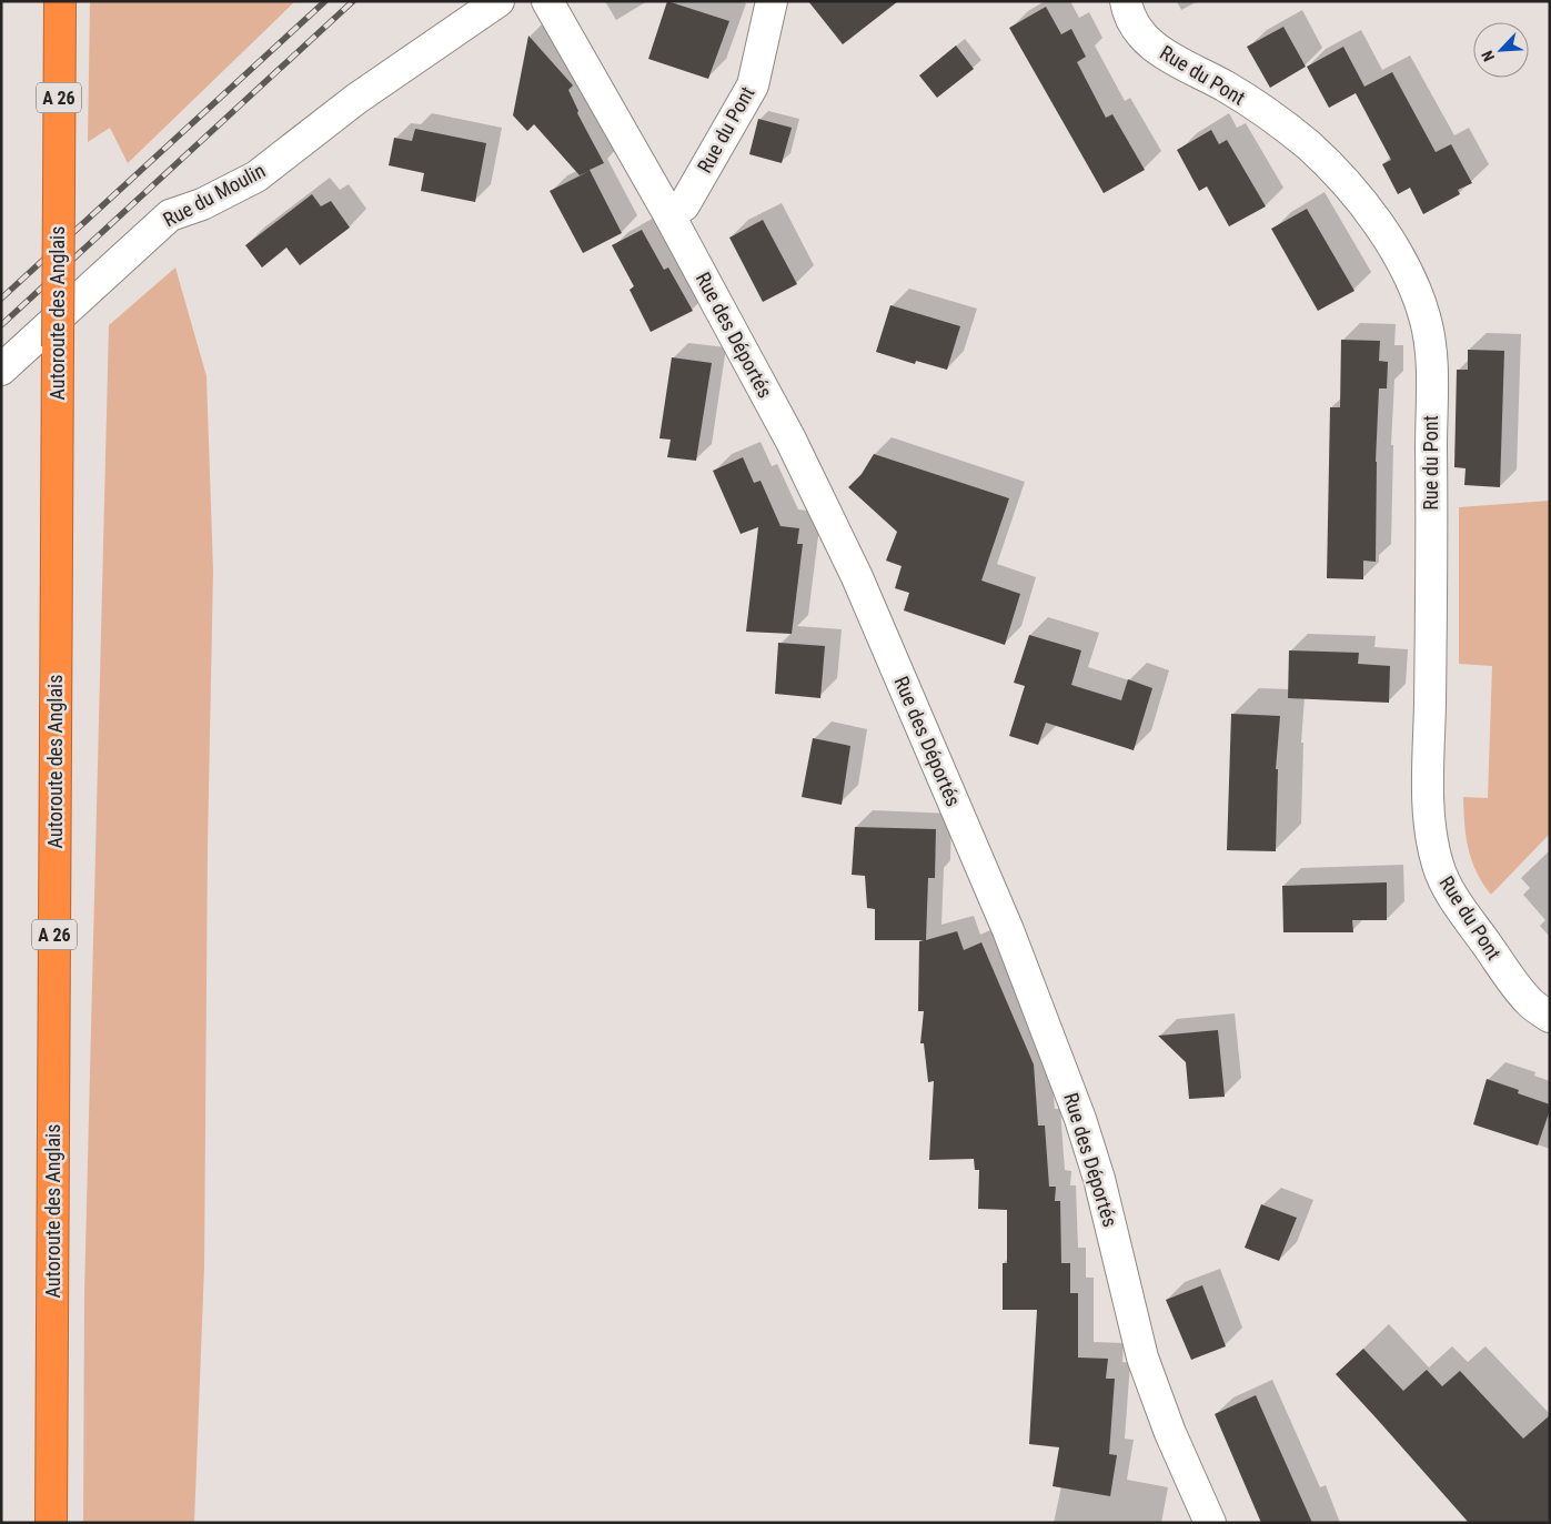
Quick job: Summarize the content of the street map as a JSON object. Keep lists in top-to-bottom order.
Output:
{
  "streets": {
    "highway": ["A 26", "Autoroute des Anglais"],
    "street": ["Rue du Pont", "Rue du Moulin", "Rue des Déportés"]
  },
  "crossings": [
    ["Rue du Pont", "Rue des Déportés"]
  ],
  "north": "bottom left"
}
